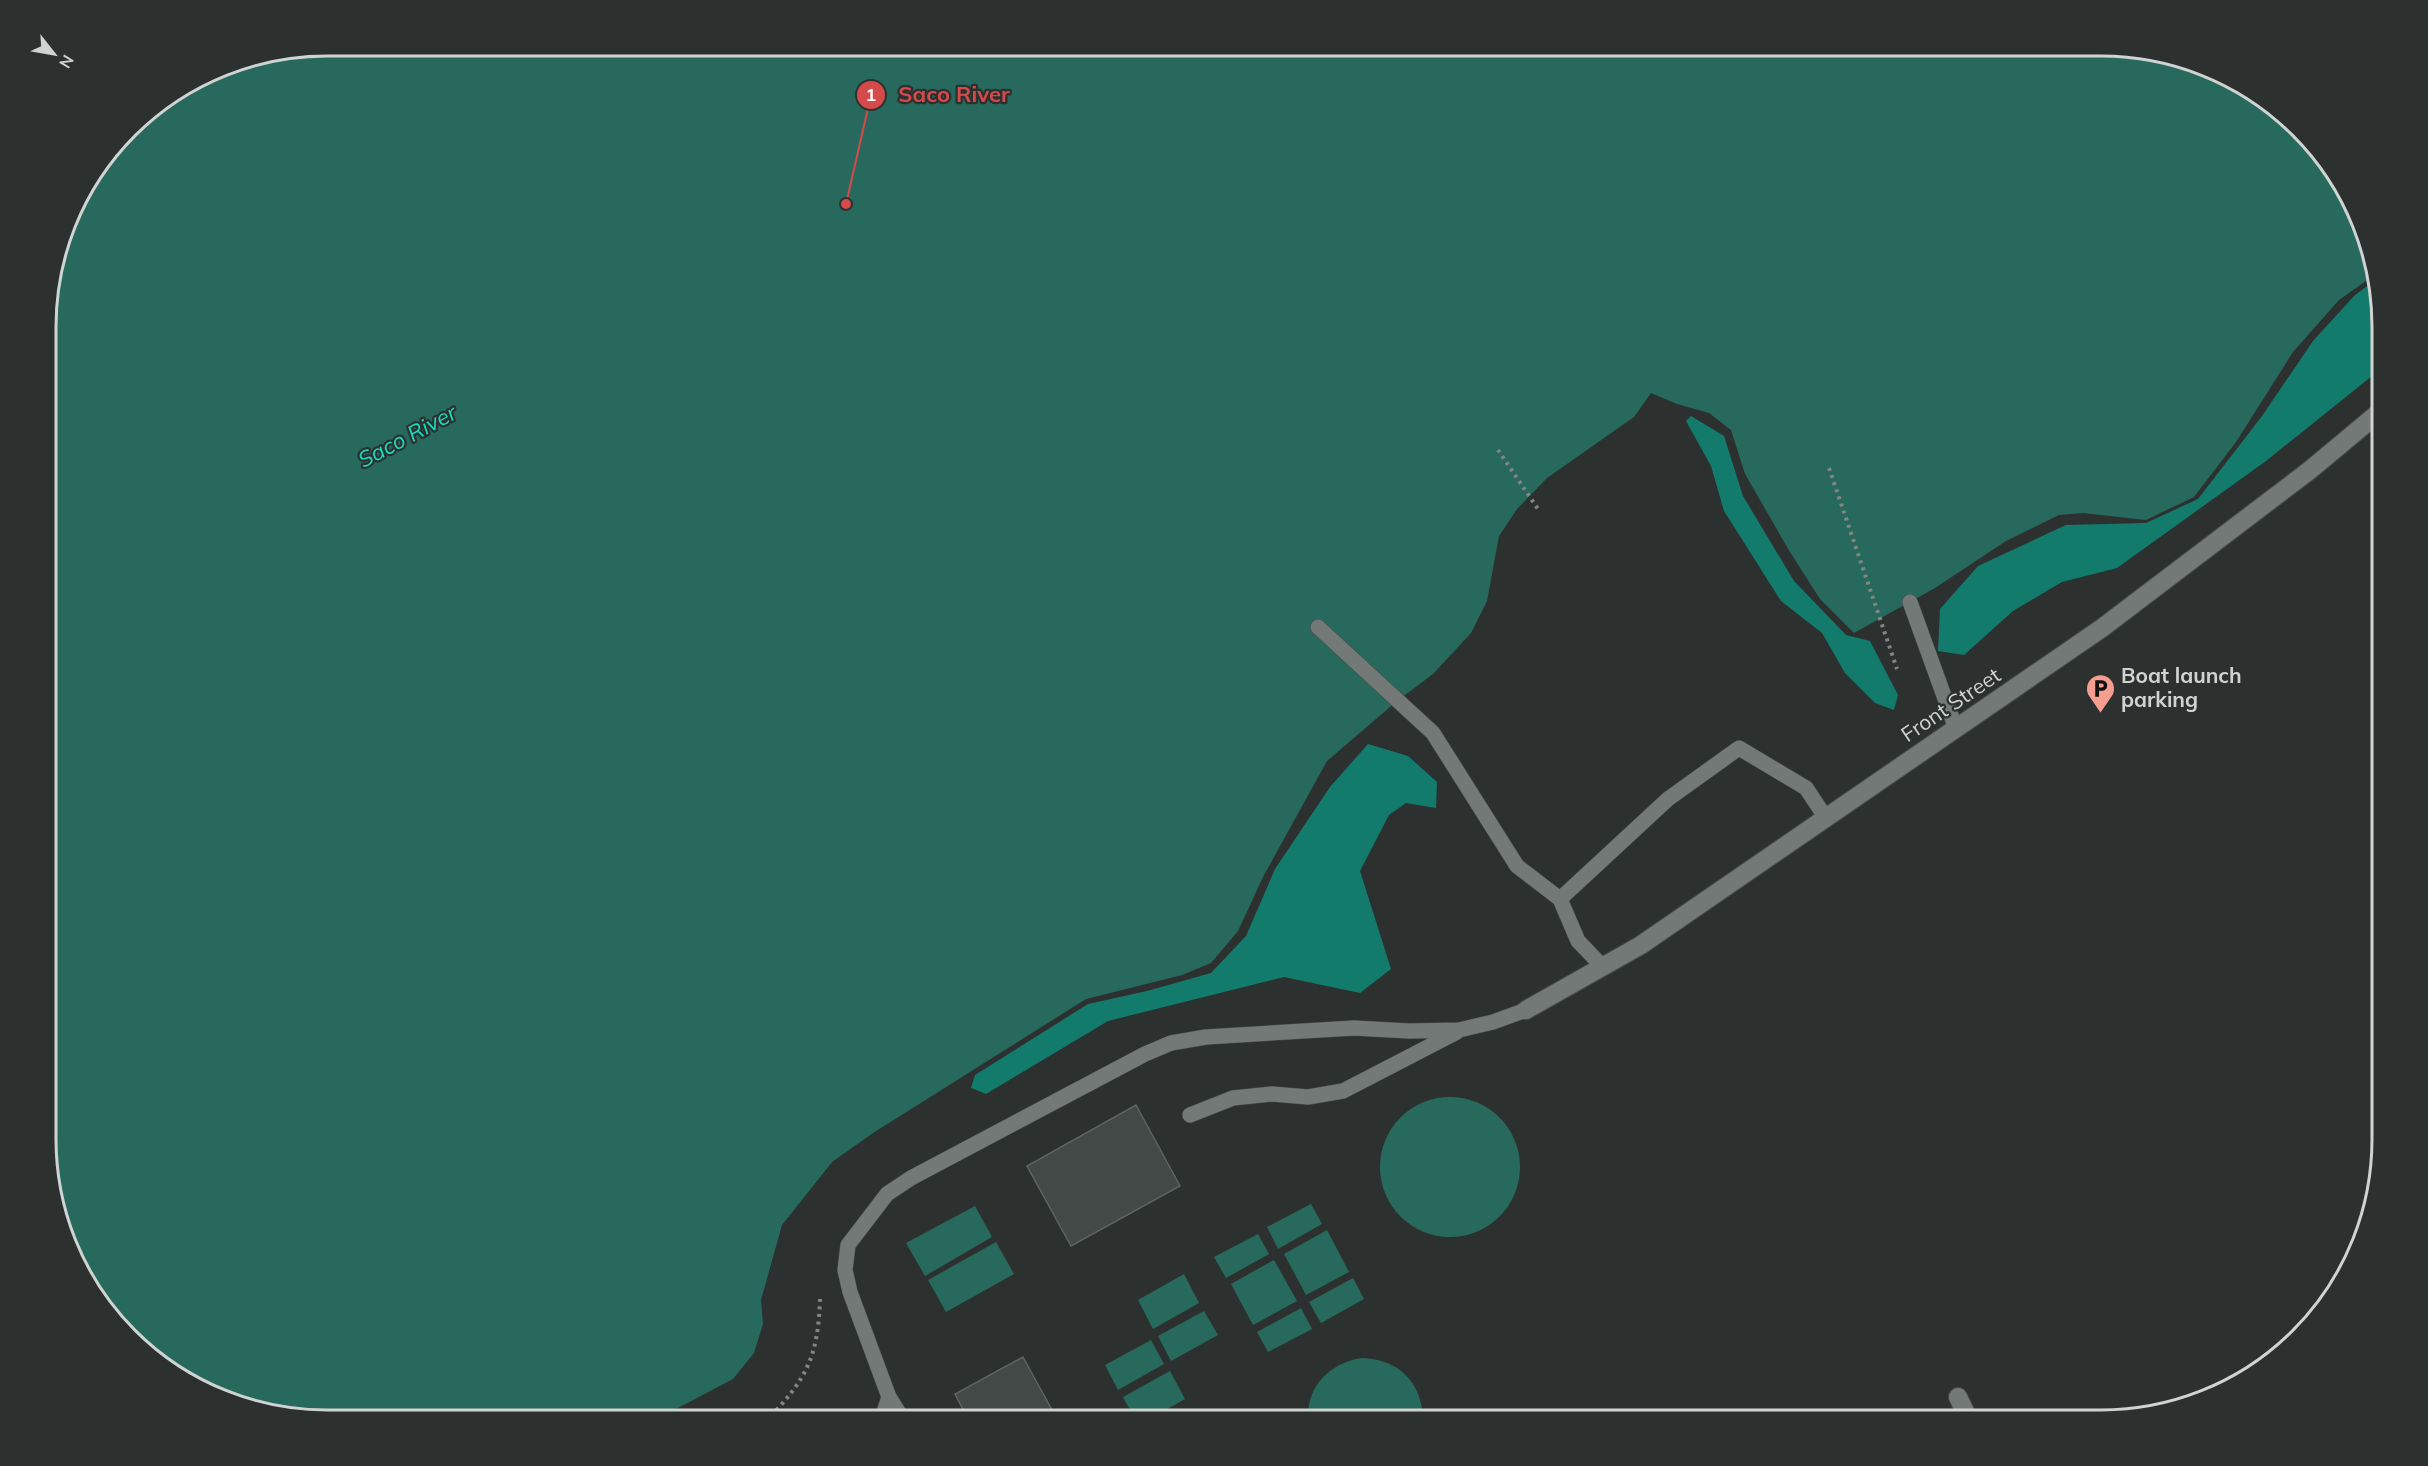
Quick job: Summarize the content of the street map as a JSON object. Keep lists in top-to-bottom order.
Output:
{
  "streets": {
    "street": ["Front Street"]
  },
  "water": ["Saco River"],
  "places": {
    "other": ["Saco River"],
    "parking": ["Boat launch parking"]
  },
  "north": "bottom right"
}
